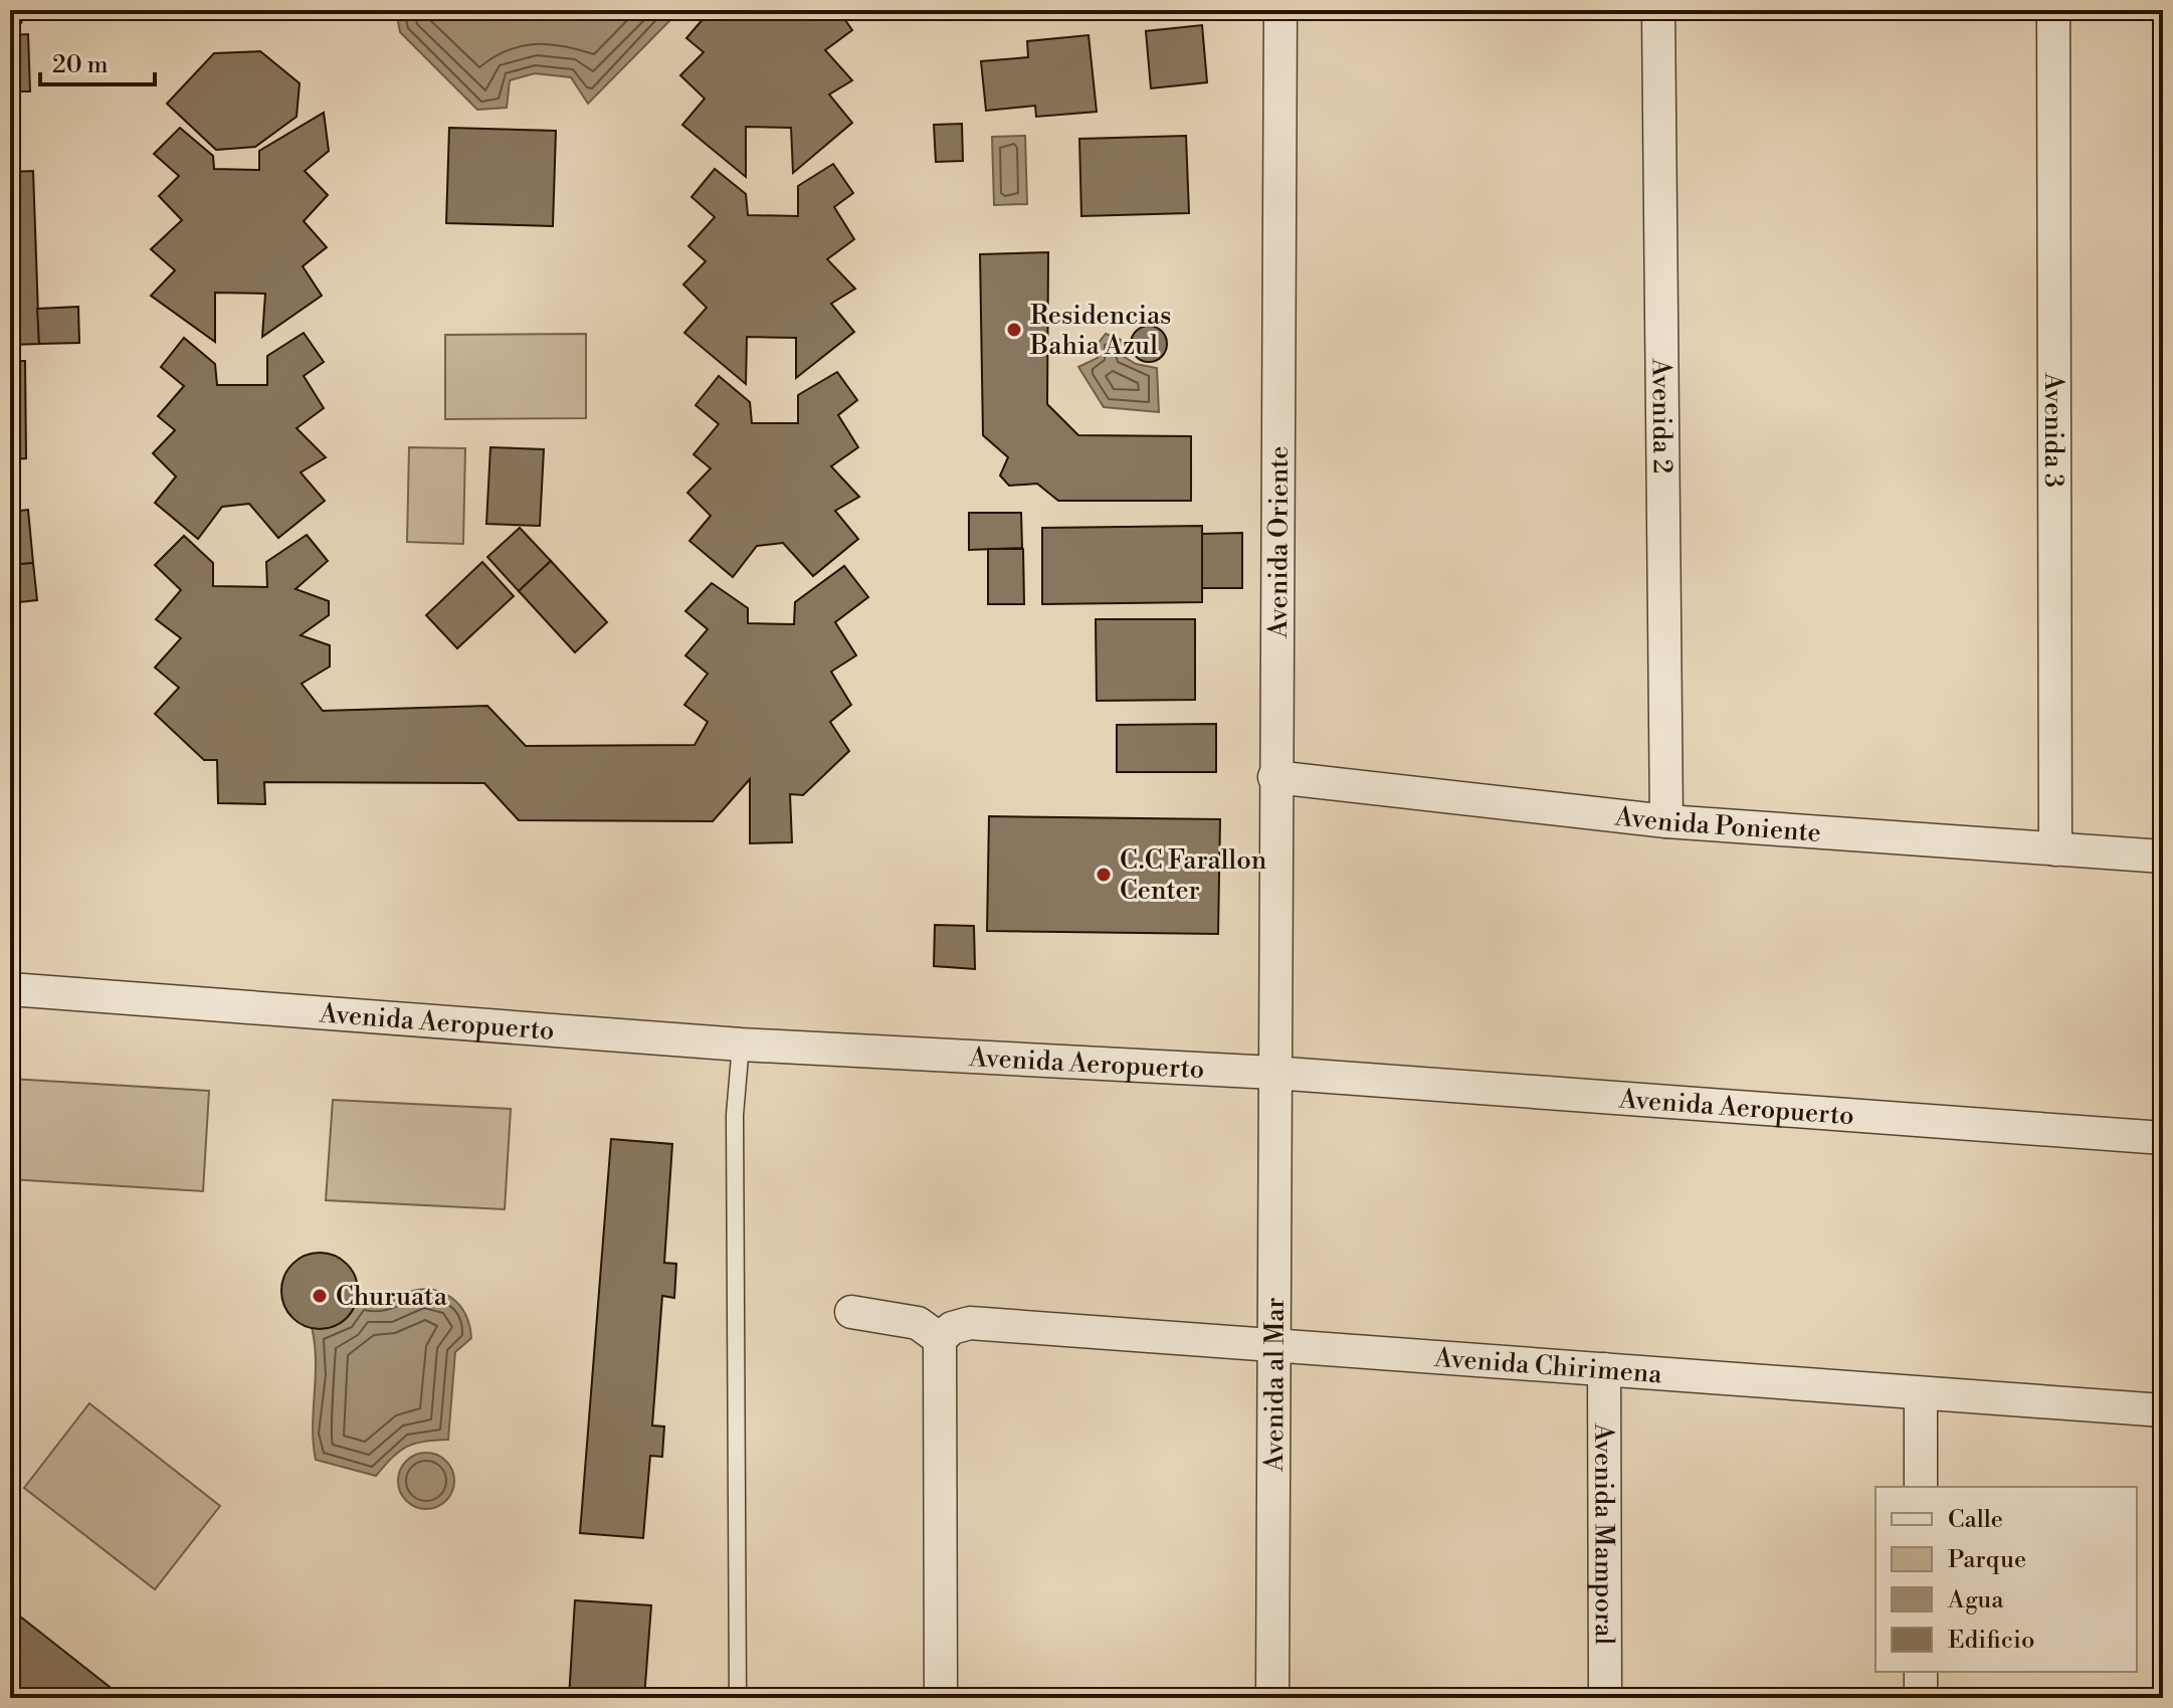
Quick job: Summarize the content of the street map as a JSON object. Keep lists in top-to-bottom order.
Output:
{
  "streets": {
    "street": [
      "Avenida 2",
      "Avenida 3",
      "Avenida Oriente",
      "Avenida Poniente",
      "Avenida Aeropuerto",
      "Avenida Chirimena",
      "Avenida al Mar",
      "Avenida Mamporal"
    ]
  },
  "crossings": [
    ["Avenida 2", "Avenida Poniente"],
    ["Avenida 3", "Avenida Poniente"],
    ["Avenida Oriente", "Avenida Poniente"],
    ["Avenida Oriente", "Avenida Aeropuerto"],
    ["Avenida Oriente", "Avenida al Mar"],
    ["Avenida Aeropuerto", "Avenida al Mar"],
    ["Avenida Chirimena", "Avenida al Mar"],
    ["Avenida Chirimena", "Avenida Mamporal"]
  ],
  "places": ["Residencias Bahia Azul", "C.C Farallon Center", "Churuata"],
  "legend": [
    "Calle",
    "Parque",
    "Agua",
    "Edificio"
  ],
  "scale_bar": "20 m"
}
